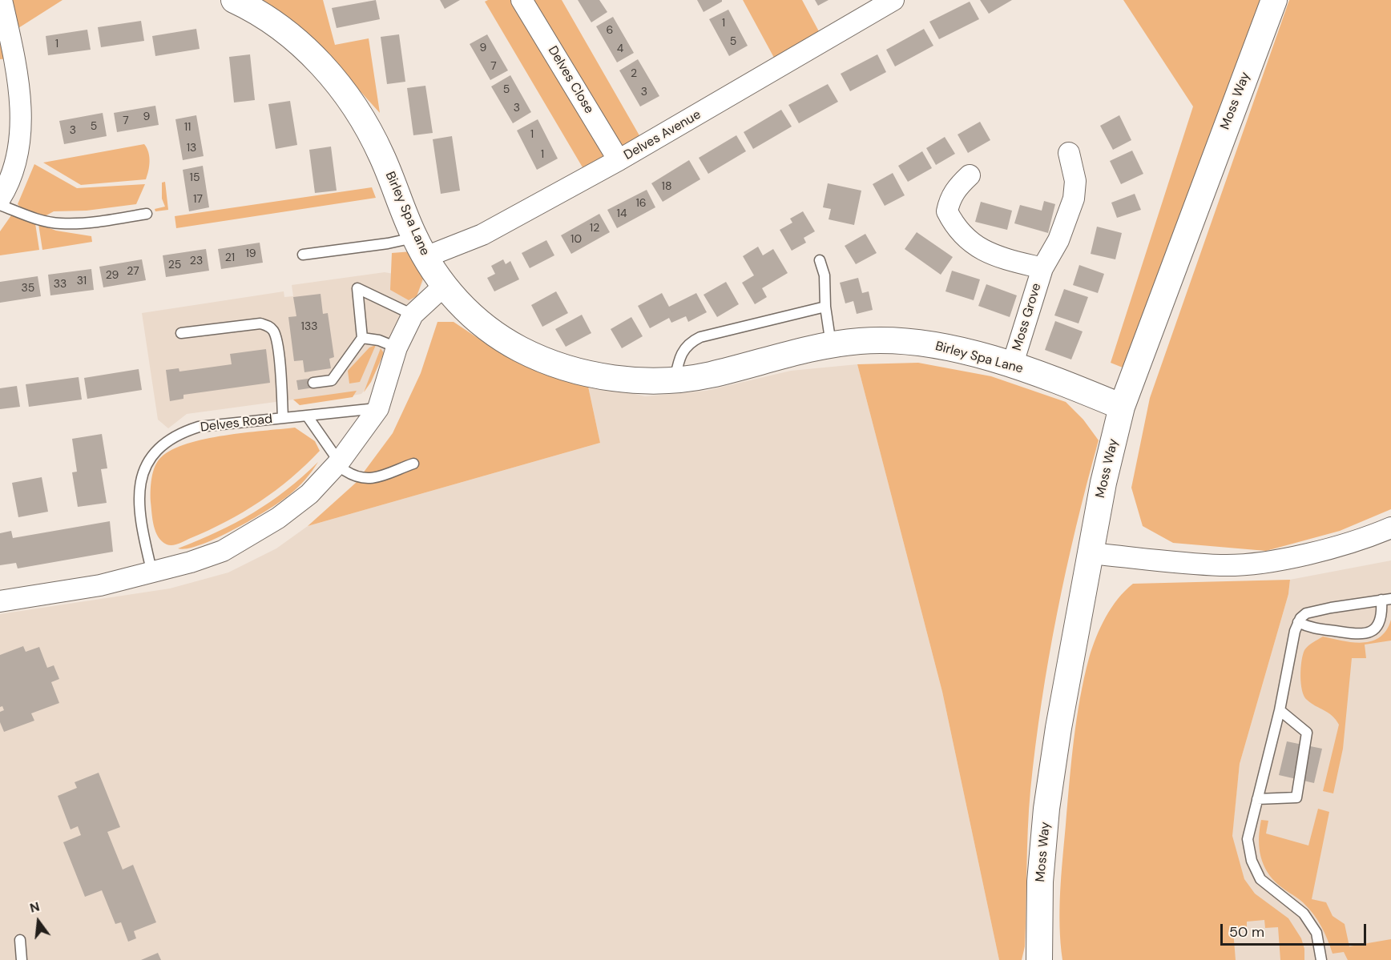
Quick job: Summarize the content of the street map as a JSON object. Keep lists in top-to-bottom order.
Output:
{
  "streets": {
    "street": [
      "Delves Close",
      "Moss Way",
      "Delves Avenue",
      "Birley Spa Lane",
      "Moss Grove"
    ],
    "lane": ["Delves Road"]
  },
  "crossings": [
    ["Delves Close", "Delves Avenue"],
    ["Moss Way", "Birley Spa Lane"],
    ["Delves Avenue", "Birley Spa Lane"],
    ["Birley Spa Lane", "Moss Grove"]
  ],
  "house_numbers": [
    "1",
    "6",
    "5",
    "1",
    "9",
    "4",
    "7",
    "2",
    "5",
    "3",
    "3",
    "9",
    "7",
    "5",
    "11",
    "3",
    "1",
    "13",
    "1",
    "15",
    "18",
    "17",
    "16",
    "14",
    "12",
    "10",
    "19",
    "21",
    "23",
    "25",
    "27",
    "29",
    "31",
    "33",
    "35",
    "133"
  ],
  "scale_bar": "50 m",
  "north": "top"
}
